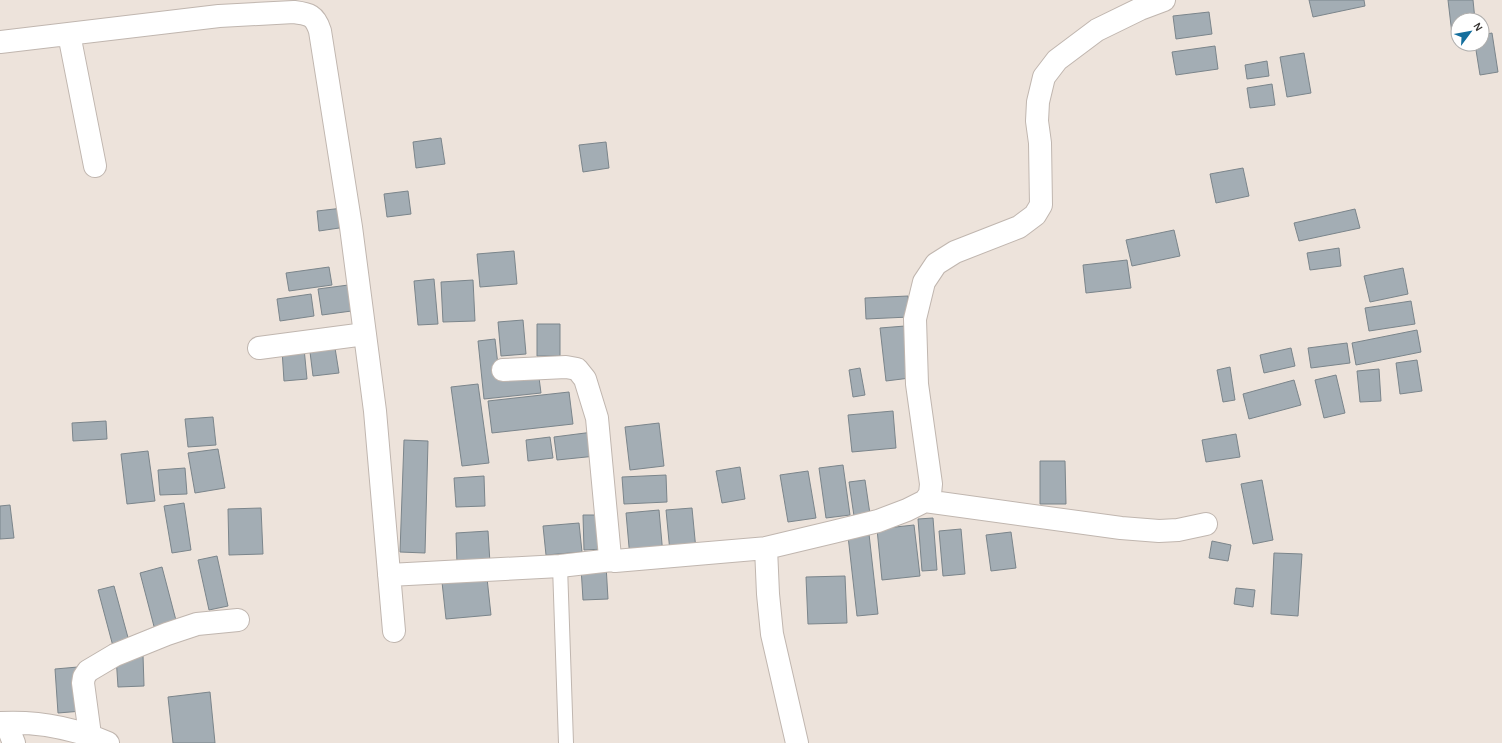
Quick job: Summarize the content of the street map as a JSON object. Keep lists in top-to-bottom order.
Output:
{
  "north": "top right"
}
